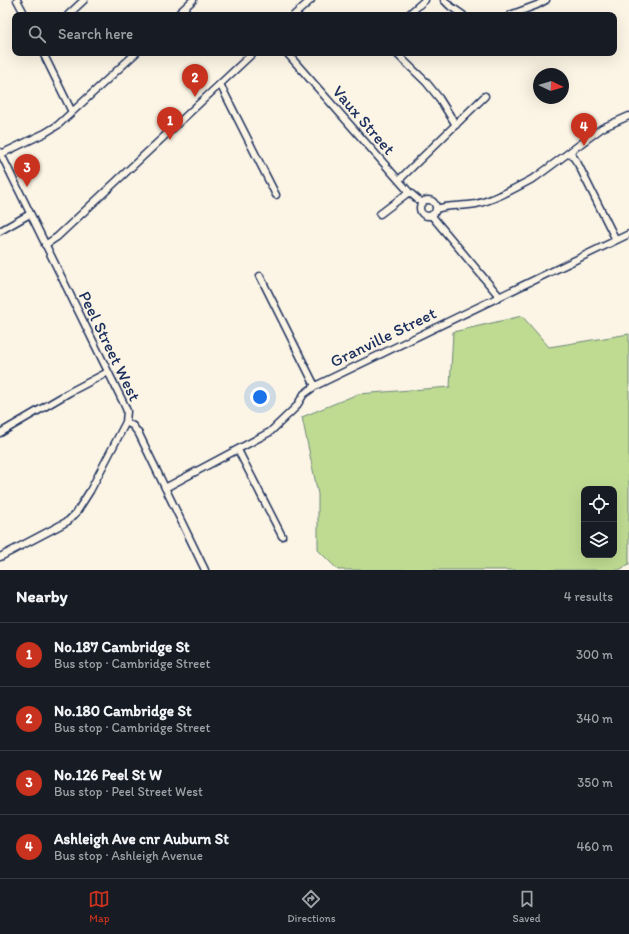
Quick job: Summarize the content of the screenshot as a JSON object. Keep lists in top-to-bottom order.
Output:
{
  "streets": {
    "street": ["Vaux Street", "Granville Street", "Peel Street West"]
  },
  "crossings": [
    ["Granville Street", "Peel Street West"]
  ],
  "north": "right",
  "page": {
    "search": "Search here",
    "pins": [
      "2",
      "1",
      "4",
      "3"
    ],
    "heading": ["Nearby", "4 results"],
    "list": [
      {
        "mark": "1",
        "name": "No.187 Cambridge St",
        "note": "Bus stop · Cambridge Street",
        "value": "300 m"
      },
      {
        "mark": "2",
        "name": "No.180 Cambridge St",
        "note": "Bus stop · Cambridge Street",
        "value": "340 m"
      },
      {
        "mark": "3",
        "name": "No.126 Peel St W",
        "note": "Bus stop · Peel Street West",
        "value": "350 m"
      },
      {
        "mark": "4",
        "name": "Ashleigh Ave cnr Auburn St",
        "note": "Bus stop · Ashleigh Avenue",
        "value": "460 m"
      }
    ],
    "nav": ["Map", "Directions", "Saved"]
  }
}
